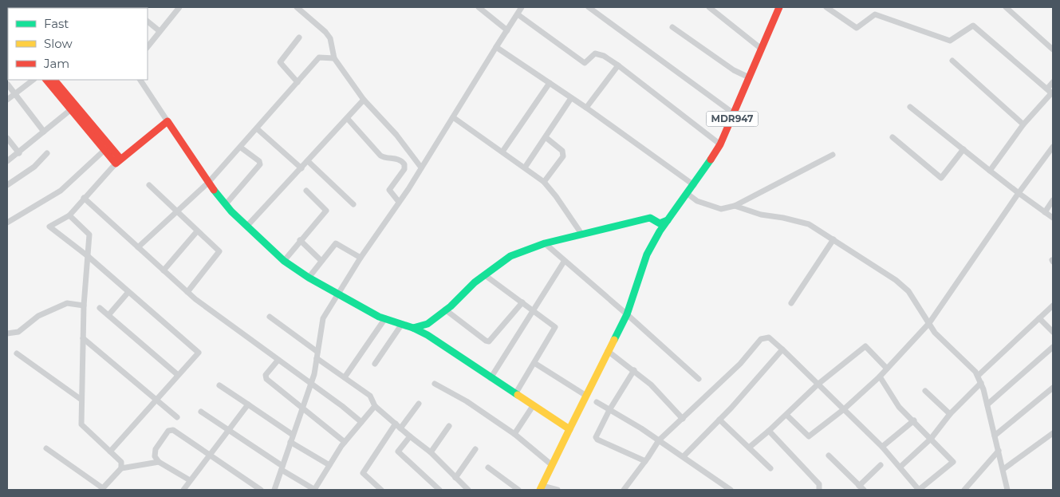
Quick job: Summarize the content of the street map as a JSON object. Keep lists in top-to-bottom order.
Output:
{
  "streets": {
    "main road": ["MDR947"]
  },
  "legend": ["Fast", "Slow", "Jam"]
}
